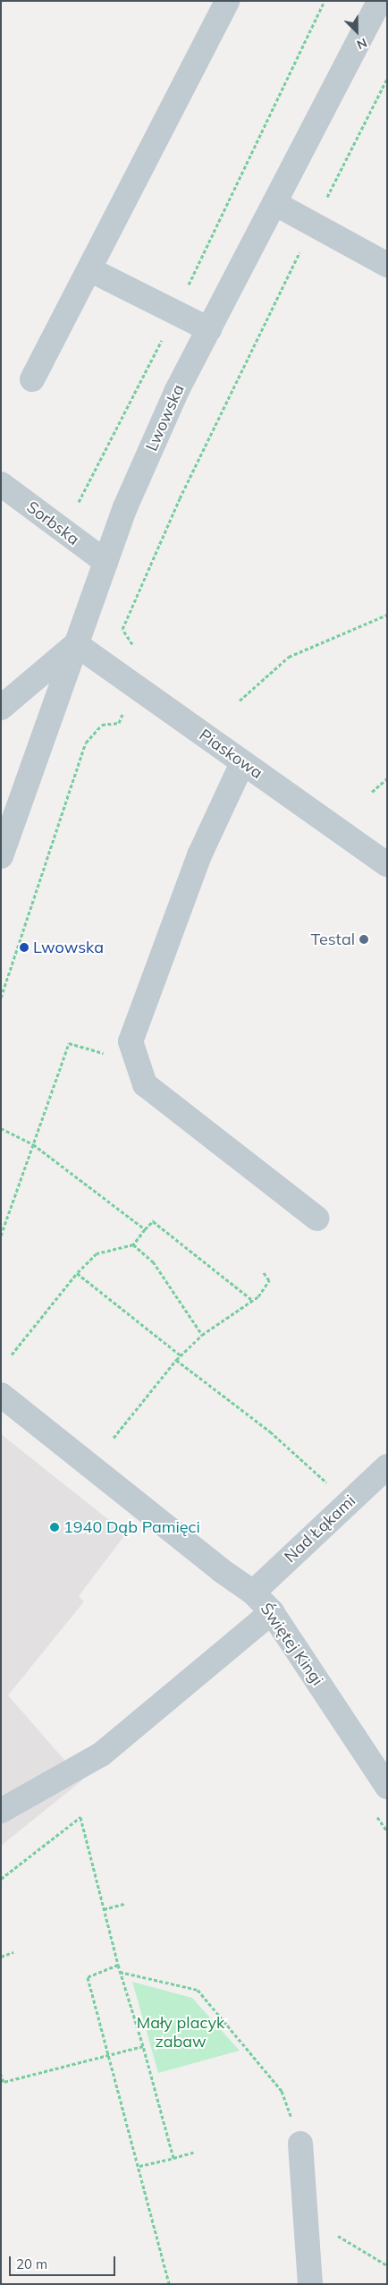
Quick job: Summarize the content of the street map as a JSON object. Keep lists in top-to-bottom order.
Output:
{
  "streets": {
    "street": [
      "Lwowska",
      "Sorbska",
      "Piaskowa",
      "Nad Łąkami",
      "Świętej Kingi"
    ]
  },
  "crossings": [
    ["Lwowska", "Sorbska"],
    ["Lwowska", "Piaskowa"],
    ["Nad Łąkami", "Świętej Kingi"]
  ],
  "parks": ["Mały placyk zabaw"],
  "places": ["Testal", "Lwowska", "1940 Dąb Pamięci"],
  "scale_bar": "20 m",
  "north": "bottom right"
}
